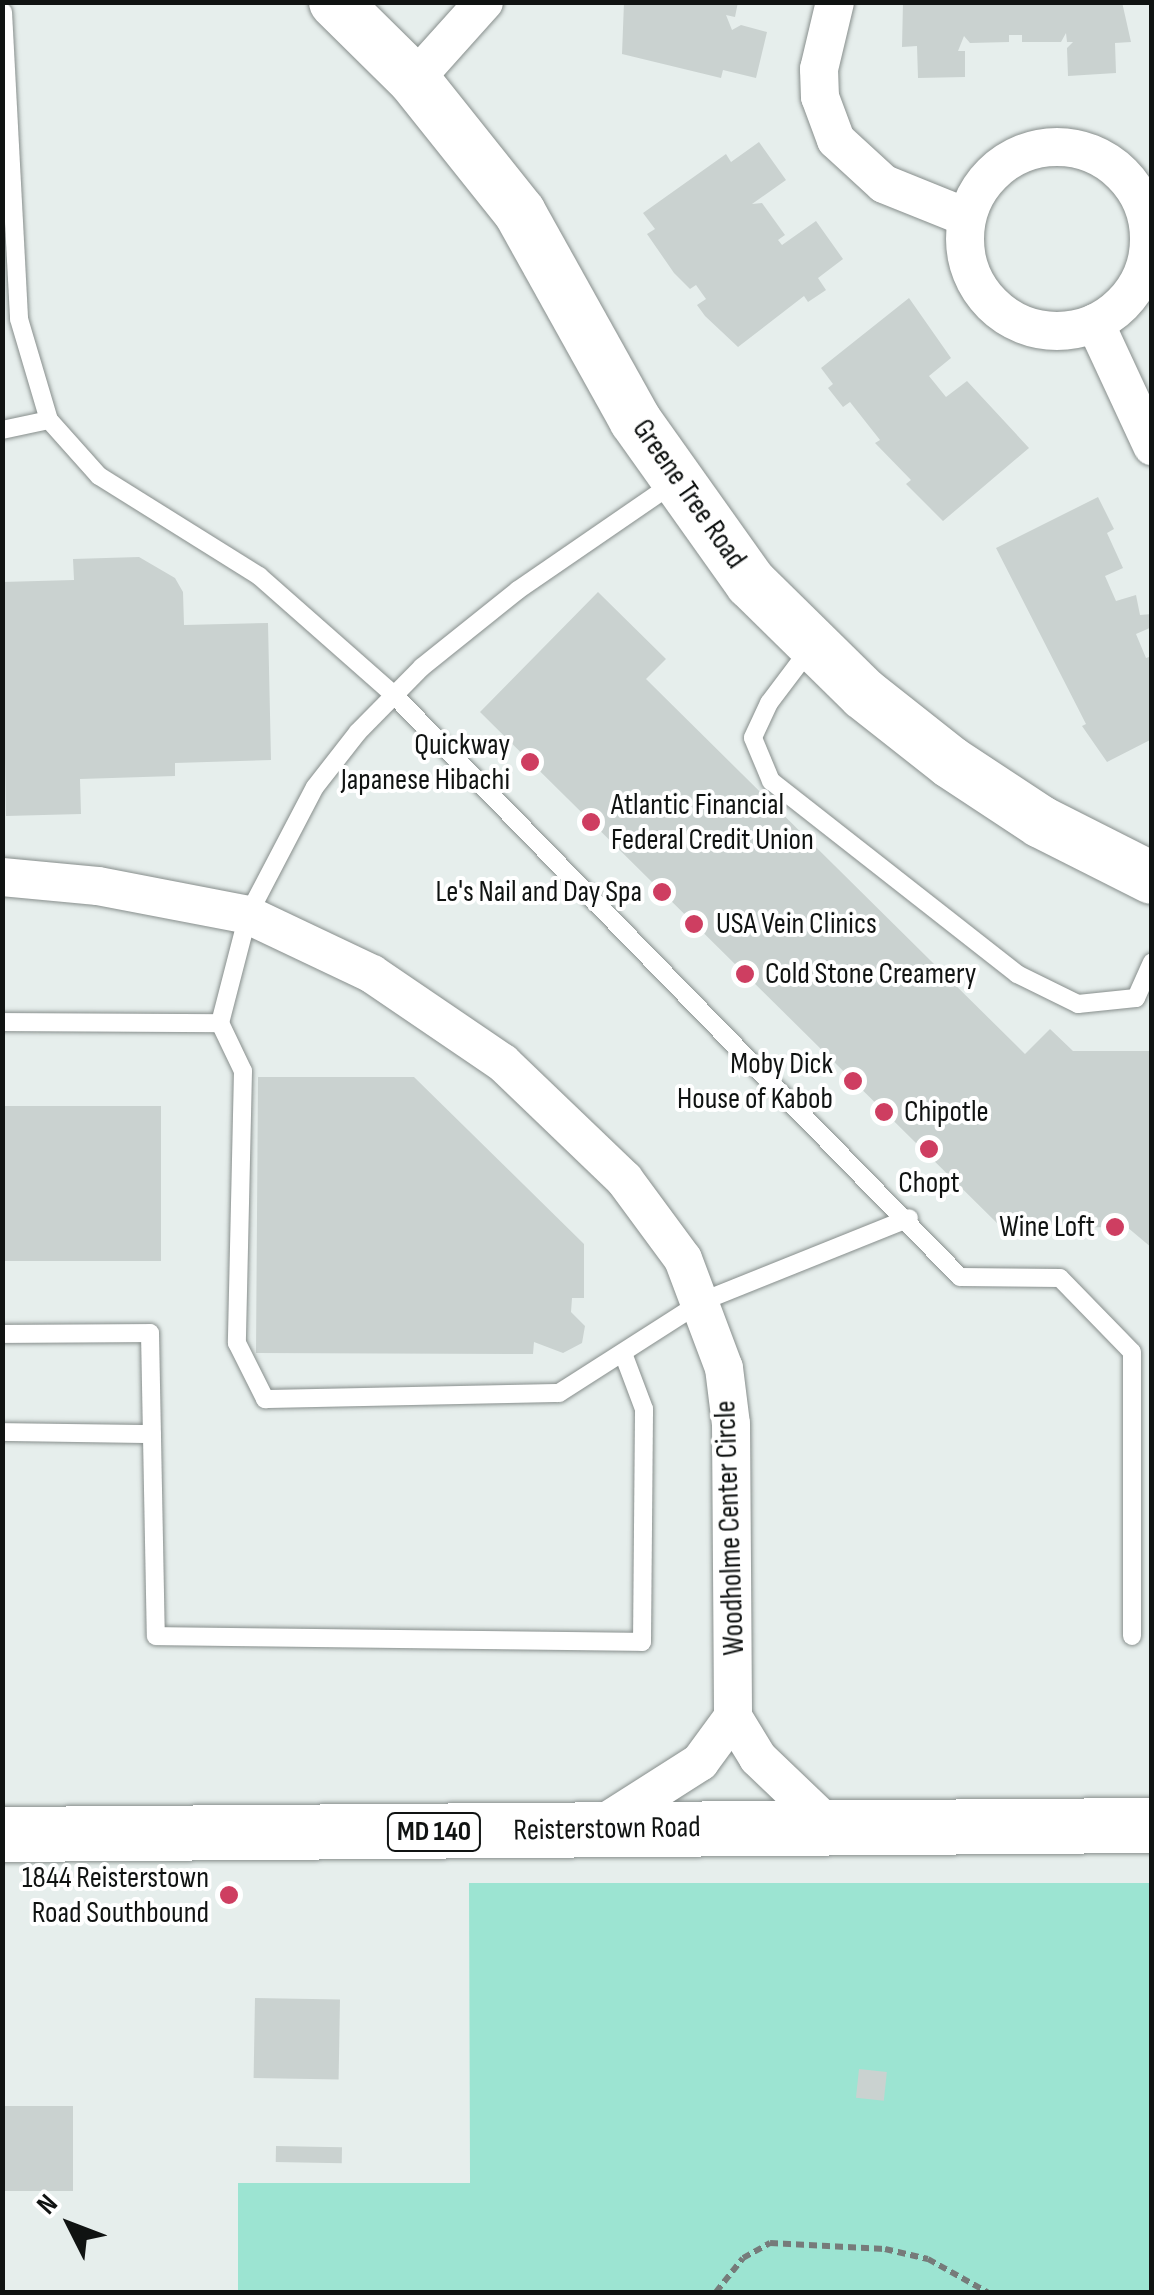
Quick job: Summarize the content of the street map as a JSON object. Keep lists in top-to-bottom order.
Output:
{
  "streets": {
    "main road": ["Reisterstown Road", "MD 140"],
    "street": ["Greene Tree Road", "Woodholme Center Circle"]
  },
  "places": [
    "Quickway Japanese Hibachi",
    "Atlantic Financial Federal Credit Union",
    "Le's Nail and Day Spa",
    "USA Vein Clinics",
    "Cold Stone Creamery",
    "Moby Dick House of Kabob",
    "Chipotle",
    "Chopt",
    "Wine Loft",
    "1844 Reisterstown Road Southbound"
  ],
  "north": "top left"
}
